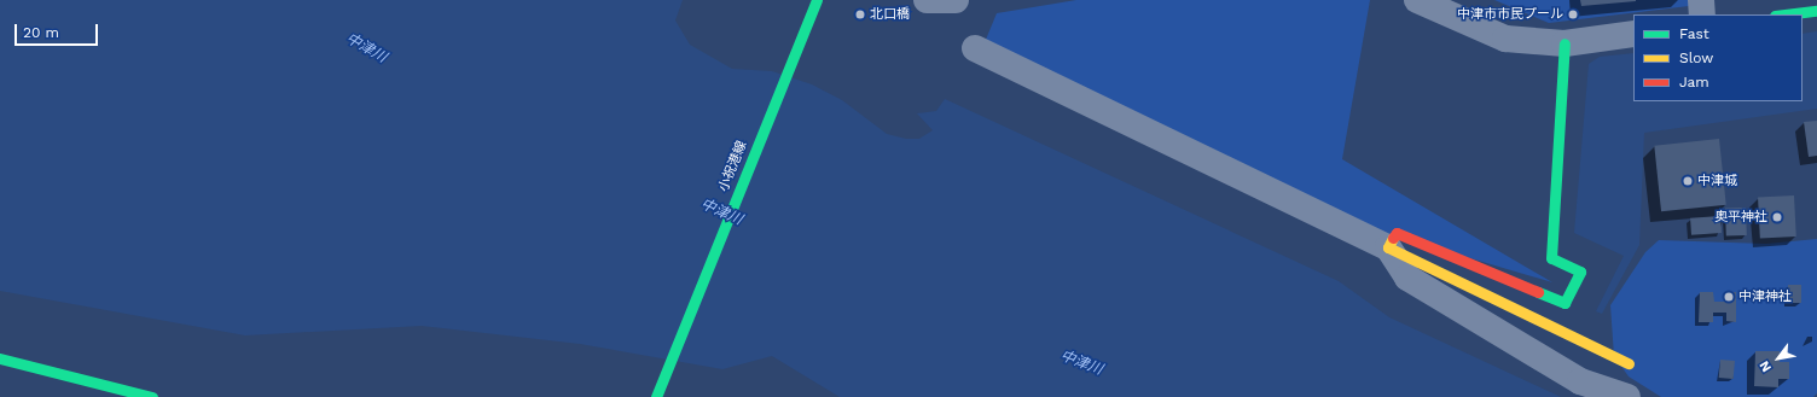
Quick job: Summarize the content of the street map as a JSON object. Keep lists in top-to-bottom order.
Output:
{
  "streets": {
    "street": ["小祝港線"]
  },
  "water": ["中津川"],
  "places": [
    "北口橋",
    "中津市市民プール",
    "中津城",
    "奥平神社",
    "中津神社"
  ],
  "legend": ["Fast", "Slow", "Jam"],
  "scale_bar": "20 m",
  "north": "bottom left"
}
